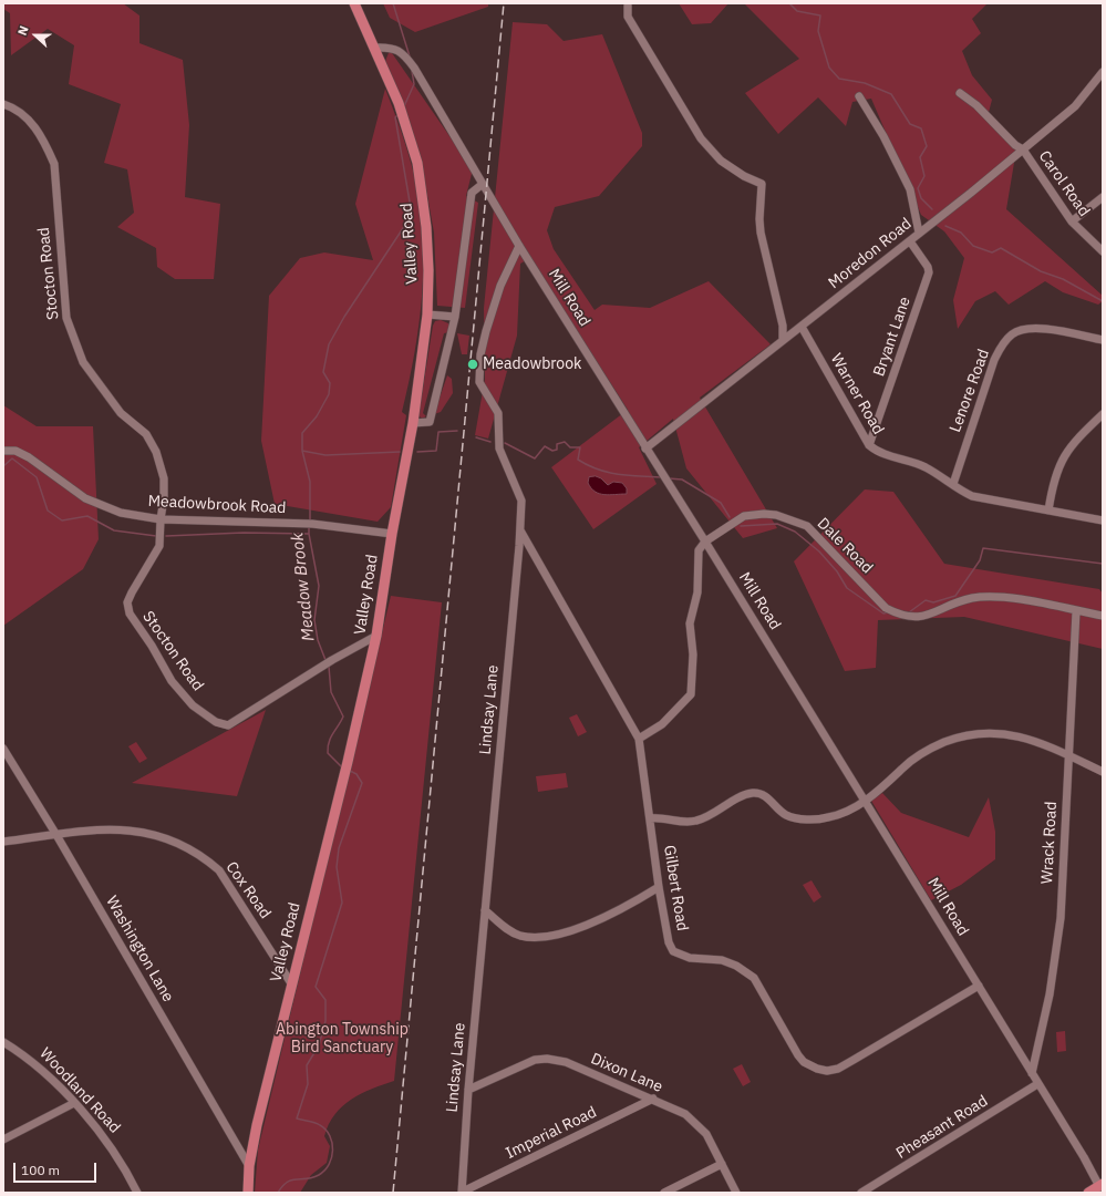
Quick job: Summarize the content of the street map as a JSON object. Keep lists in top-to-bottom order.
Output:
{
  "streets": {
    "main road": ["Valley Road"],
    "street": [
      "Carol Road",
      "Moredon Road",
      "Stocton Road",
      "Mill Road",
      "Bryant Lane",
      "Lenore Road",
      "Warner Road",
      "Meadowbrook Road",
      "Dale Road",
      "Lindsay Lane",
      "Wrack Road",
      "Gilbert Road",
      "Cox Road",
      "Washington Lane",
      "Dixon Lane",
      "Woodland Road",
      "Pheasant Road",
      "Imperial Road"
    ]
  },
  "crossings": [
    ["Carol Road", "Moredon Road"],
    ["Valley Road", "Stocton Road"],
    ["Valley Road", "Mill Road"],
    ["Valley Road", "Meadowbrook Road"],
    ["Valley Road", "Cox Road"],
    ["Valley Road", "Washington Lane"],
    ["Moredon Road", "Mill Road"],
    ["Moredon Road", "Bryant Lane"],
    ["Moredon Road", "Warner Road"],
    ["Stocton Road", "Meadowbrook Road"],
    ["Mill Road", "Dale Road"],
    ["Mill Road", "Lindsay Lane"],
    ["Mill Road", "Wrack Road"],
    ["Mill Road", "Gilbert Road"],
    ["Mill Road", "Pheasant Road"],
    ["Bryant Lane", "Warner Road"],
    ["Lenore Road", "Warner Road"],
    ["Dale Road", "Wrack Road"],
    ["Lindsay Lane", "Gilbert Road"],
    ["Lindsay Lane", "Dixon Lane"],
    ["Lindsay Lane", "Imperial Road"],
    ["Cox Road", "Washington Lane"],
    ["Dixon Lane", "Imperial Road"]
  ],
  "water": ["Meadow Brook"],
  "parks": ["Abington Township Bird Sanctuary"],
  "places": ["Meadowbrook"],
  "scale_bar": "100 m",
  "north": "left"
}
